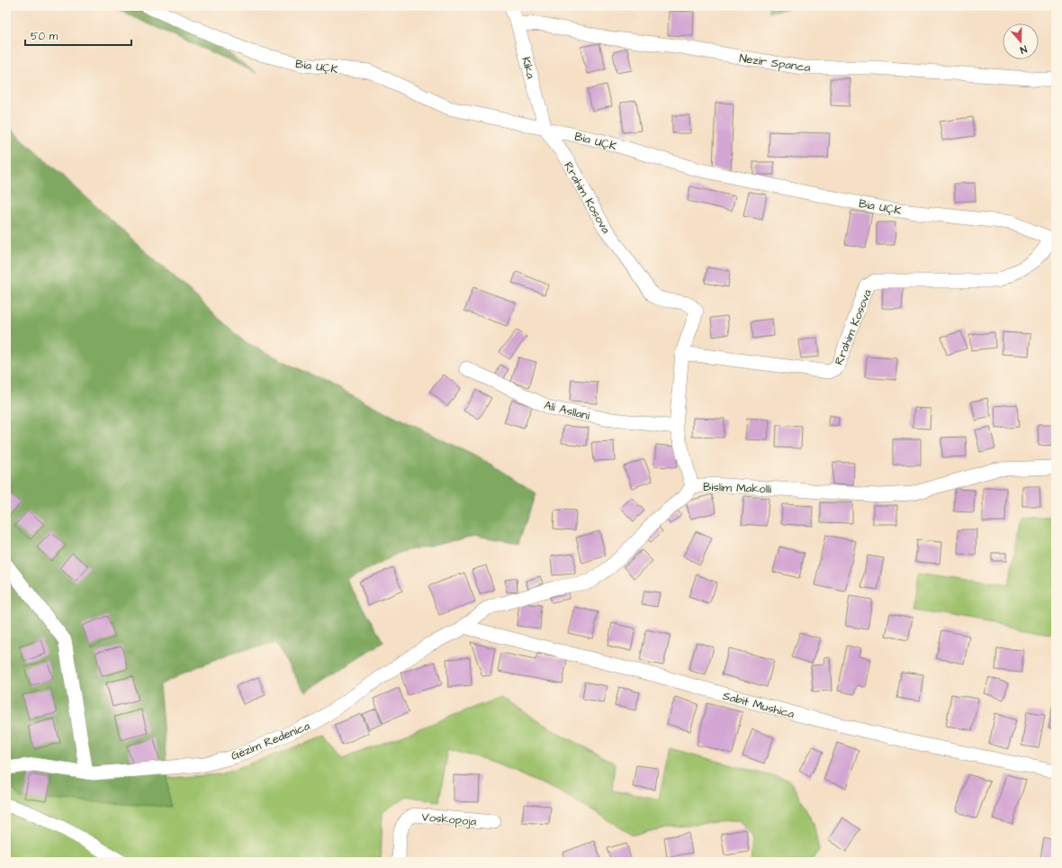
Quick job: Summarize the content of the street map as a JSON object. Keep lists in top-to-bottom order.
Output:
{
  "streets": {
    "street": [
      "Nezir Spanca",
      "Bia UÇK",
      "Kika",
      "Rrahim Kosova",
      "Ali Asllani",
      "Bislim Makolli",
      "Sabit Mushica",
      "Gëzim Redenica",
      "Voskopoja"
    ]
  },
  "crossings": [
    ["Nezir Spanca", "Kika"],
    ["Bia UÇK", "Kika"],
    ["Bia UÇK", "Rrahim Kosova"],
    ["Kika", "Rrahim Kosova"],
    ["Rrahim Kosova", "Ali Asllani"],
    ["Rrahim Kosova", "Bislim Makolli"],
    ["Bislim Makolli", "Sabit Mushica"],
    ["Bislim Makolli", "Gëzim Redenica"],
    ["Sabit Mushica", "Gëzim Redenica"]
  ],
  "scale_bar": "50 m",
  "north": "bottom"
}
